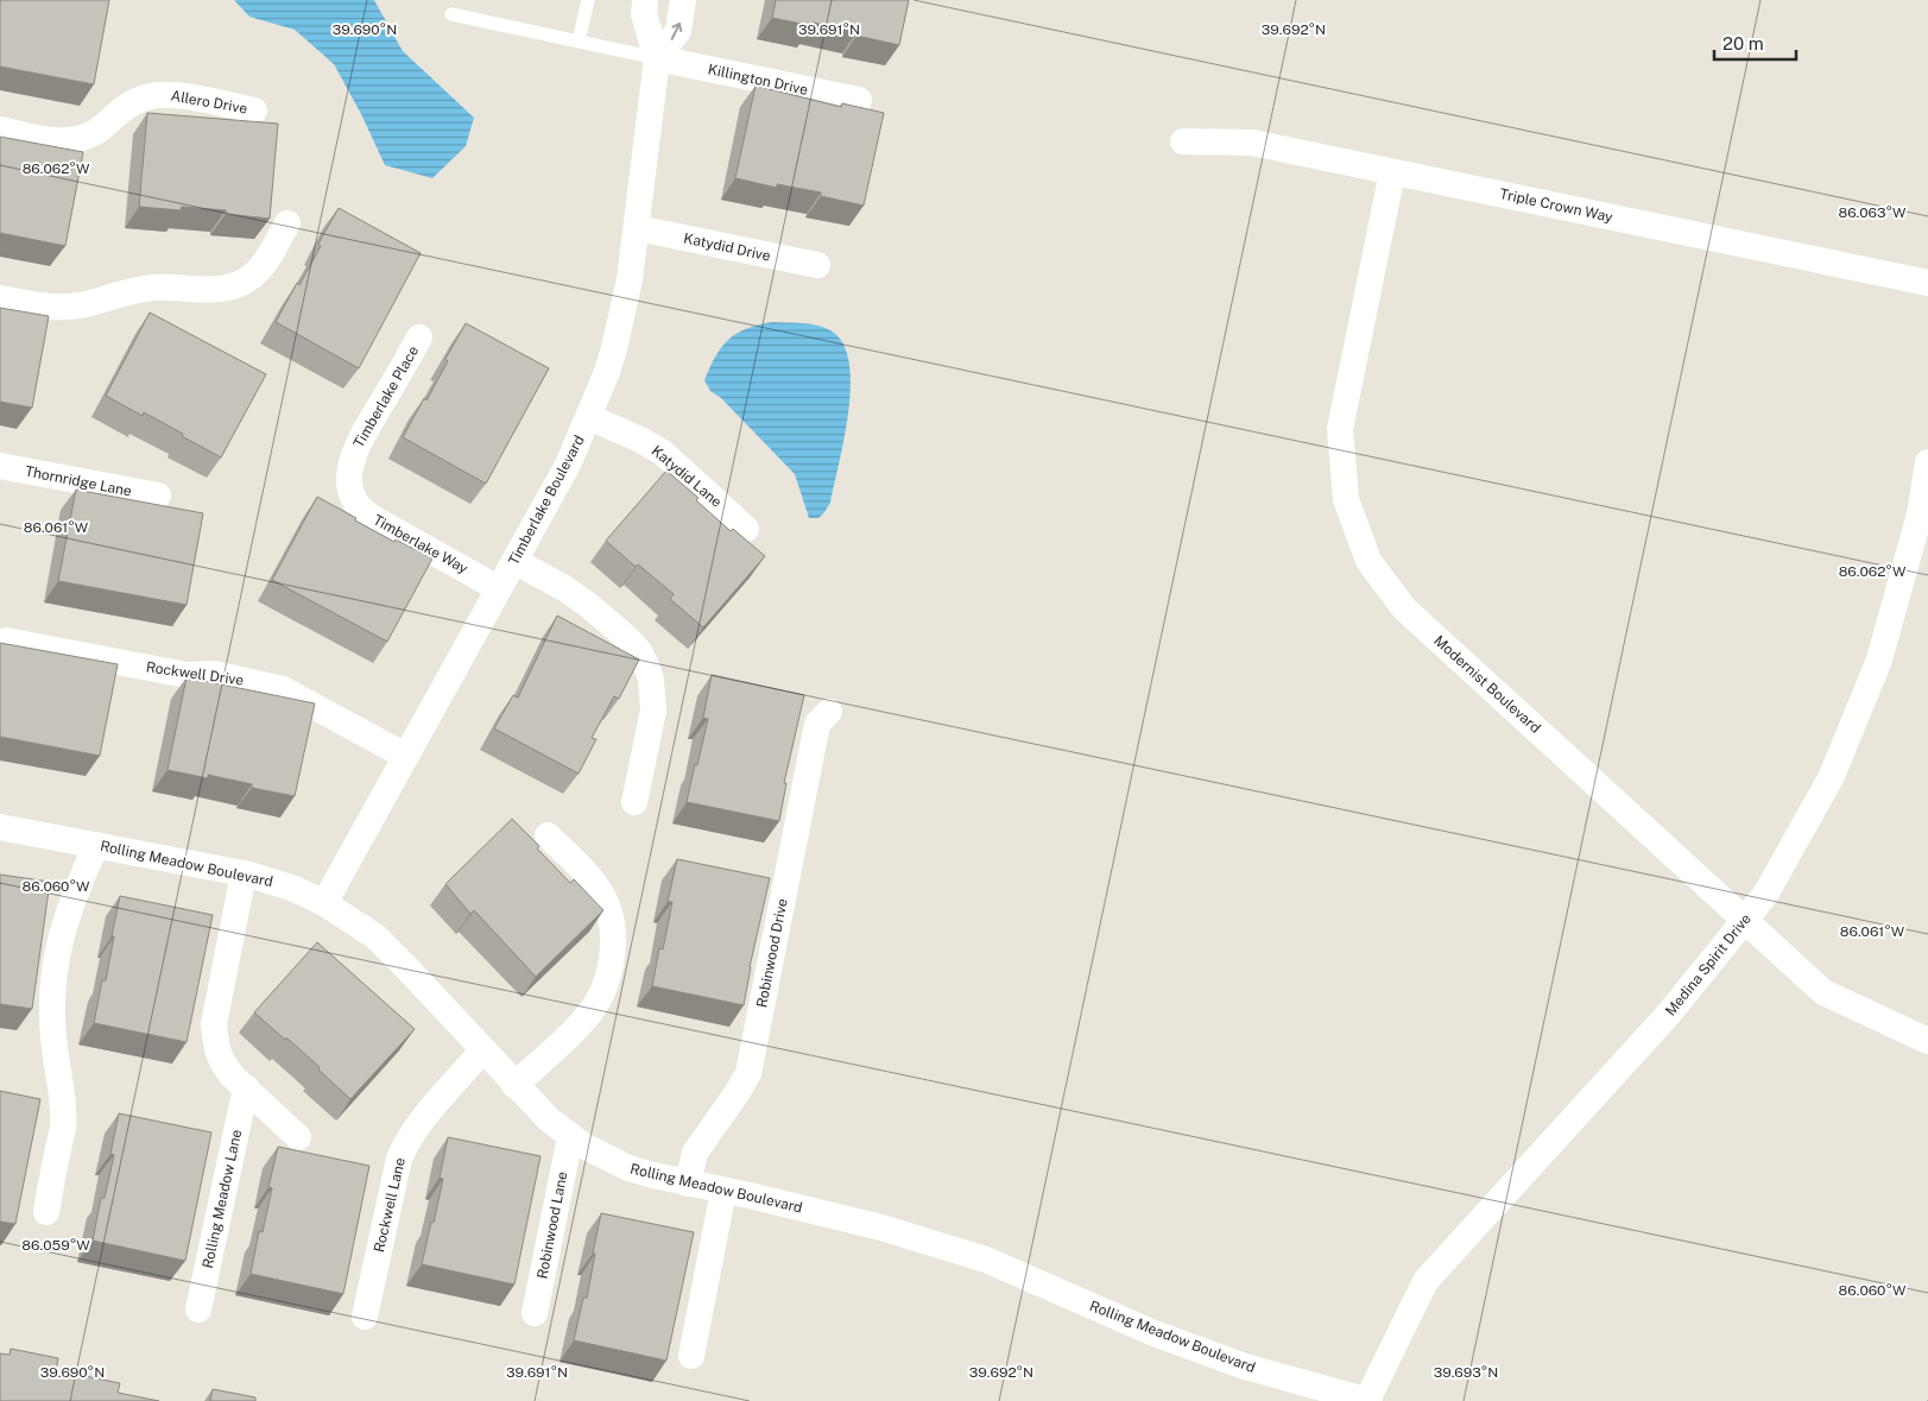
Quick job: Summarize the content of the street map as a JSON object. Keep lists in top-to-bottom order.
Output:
{
  "streets": {
    "street": [
      "Killington Drive",
      "Allero Drive",
      "Triple Crown Way",
      "Katydid Drive",
      "Timberlake Place",
      "Katydid Lane",
      "Thornridge Lane",
      "Timberlake Boulevard",
      "Timberlake Way",
      "Rockwell Drive",
      "Modernist Boulevard",
      "Rolling Meadow Boulevard",
      "Robinwood Drive",
      "Medina Spirit Drive",
      "Rolling Meadow Lane",
      "Rockwell Lane",
      "Robinwood Lane"
    ]
  },
  "crossings": [
    ["Killington Drive", "Timberlake Boulevard"],
    ["Triple Crown Way", "Modernist Boulevard"],
    ["Katydid Drive", "Timberlake Boulevard"],
    ["Timberlake Place", "Timberlake Way"],
    ["Katydid Lane", "Timberlake Boulevard"],
    ["Timberlake Boulevard", "Timberlake Way"],
    ["Timberlake Boulevard", "Rockwell Drive"],
    ["Timberlake Boulevard", "Rolling Meadow Boulevard"],
    ["Modernist Boulevard", "Medina Spirit Drive"],
    ["Rolling Meadow Boulevard", "Robinwood Drive"],
    ["Rolling Meadow Boulevard", "Medina Spirit Drive"],
    ["Rolling Meadow Boulevard", "Rockwell Lane"],
    ["Rolling Meadow Boulevard", "Robinwood Lane"]
  ],
  "scale_bar": "20 m",
  "coordinates": [
    "39.690°N",
    "39.691°N",
    "39.692°N",
    "86.062°W",
    "86.063°W",
    "86.061°W",
    "86.060°W",
    "86.059°W",
    "39.693°N"
  ]
}
